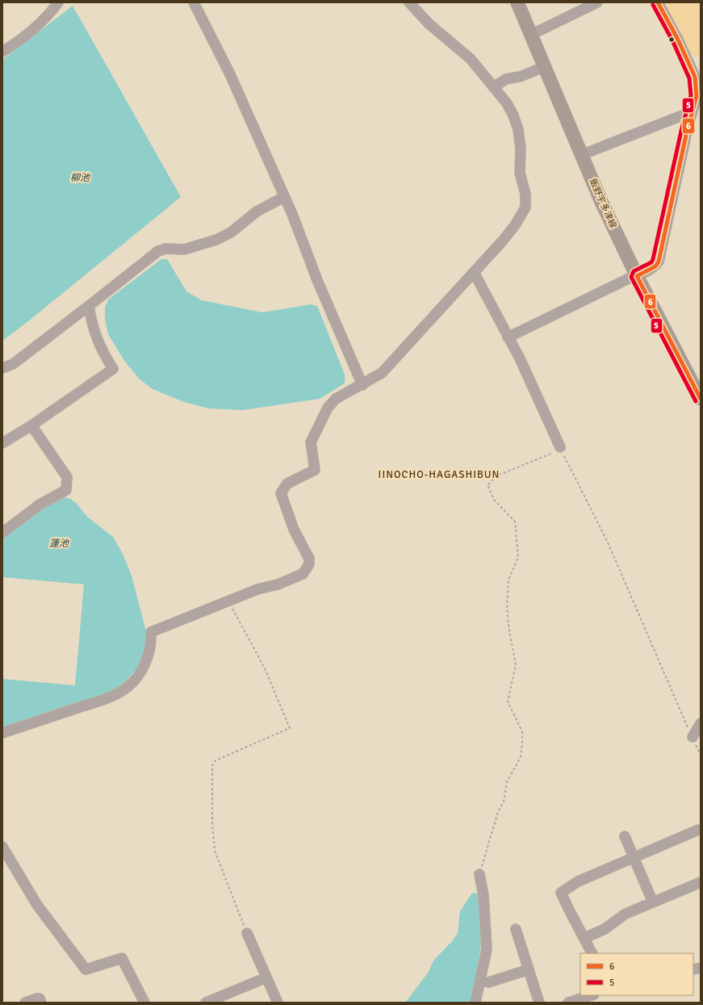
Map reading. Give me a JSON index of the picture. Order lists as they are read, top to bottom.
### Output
{
  "streets": {
    "main road": ["飯野宇多津線"]
  },
  "districts": ["IINOCHO-HAGASHIBUN"],
  "water": ["柳池", "蓮池"],
  "lines": ["transit line 6", "transit line 5"],
  "legend": ["6", "5"]
}
